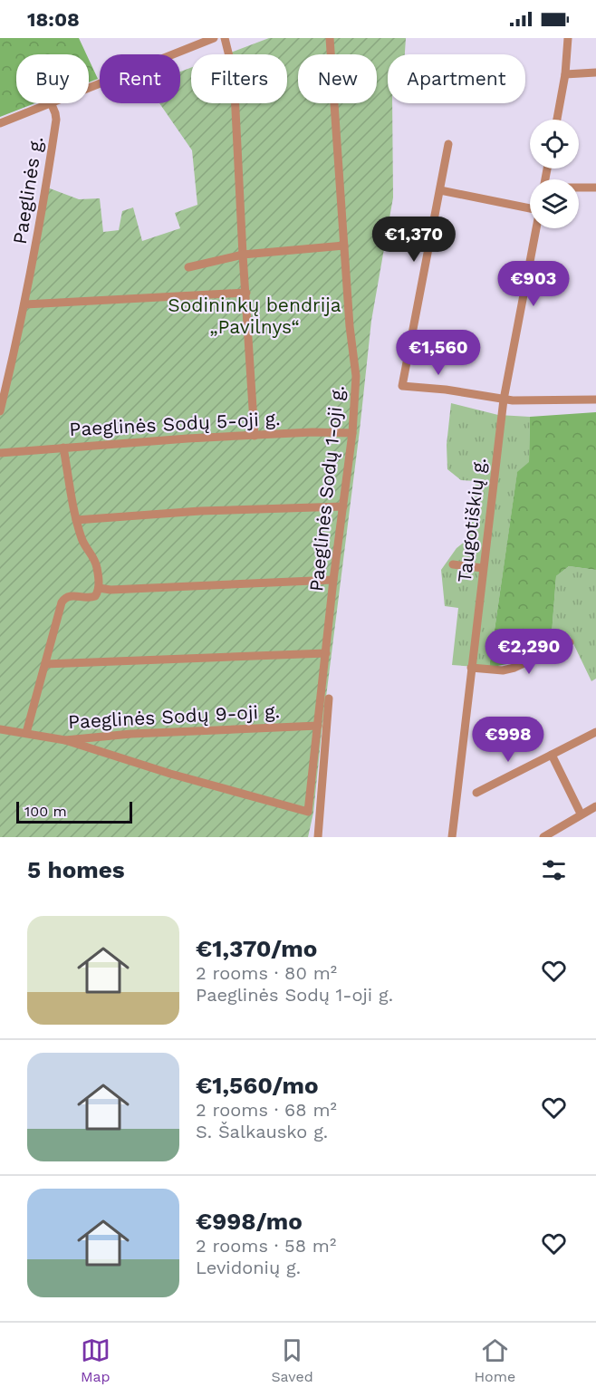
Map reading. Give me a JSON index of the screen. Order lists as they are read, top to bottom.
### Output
{
  "streets": {
    "street": [
      "Paeglinės g.",
      "Paeglinės Sodų 5-oji g.",
      "Paeglinės Sodų 1-oji g.",
      "Taugotiškių g.",
      "Paeglinės Sodų 9-oji g."
    ]
  },
  "crossings": [
    ["Paeglinės Sodų 5-oji g.", "Paeglinės Sodų 1-oji g."],
    ["Paeglinės Sodų 1-oji g.", "Paeglinės Sodų 9-oji g."]
  ],
  "parks": ["Sodininkų bendrija „Pavilnys“"],
  "scale_bar": "100 m",
  "page": {
    "status": "18:08",
    "chip": [
      "Buy",
      "Rent",
      "Filters",
      "New",
      "Apartment"
    ],
    "price": [
      "€1,370",
      "€903",
      "€1,560",
      "€2,290",
      "€998"
    ],
    "scale": "100 m",
    "heading": "5 homes",
    "list": [
      {
        "name": "€1,370/mo",
        "note": "2 rooms · 80 m² · Paeglinės Sodų 1-oji g."
      },
      {
        "name": "€1,560/mo",
        "note": "2 rooms · 68 m² · S. Šalkausko g."
      },
      {
        "name": "€998/mo",
        "note": "2 rooms · 58 m² · Levidonių g."
      }
    ],
    "tabs": ["Map", "Saved", "Home"]
  }
}
